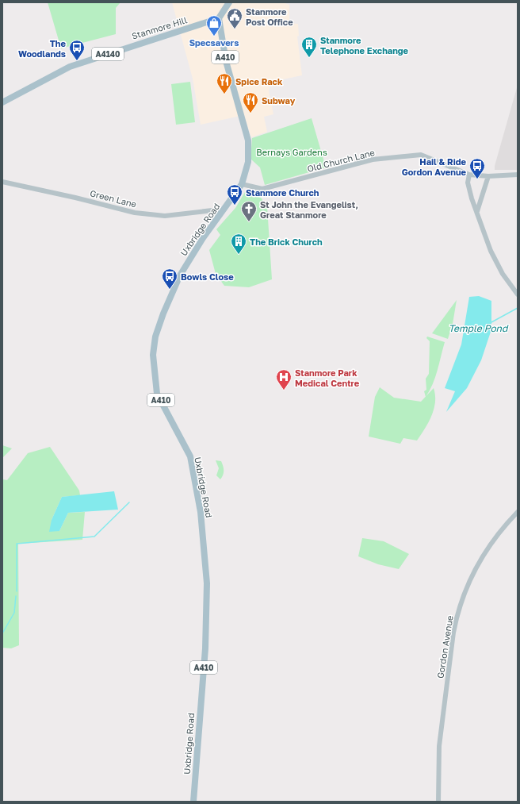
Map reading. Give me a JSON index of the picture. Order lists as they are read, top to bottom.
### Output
{
  "streets": {
    "main road": [
      "Stanmore Hill",
      "A4140",
      "A410",
      "Uxbridge Road"
    ],
    "street": ["Old Church Lane", "Green Lane", "Gordon Avenue"]
  },
  "crossings": [
    ["Stanmore Hill", "Uxbridge Road"],
    ["Old Church Lane", "Uxbridge Road"],
    ["Green Lane", "Uxbridge Road"]
  ],
  "water": ["Temple Pond"],
  "parks": ["Bernays Gardens"],
  "places": {
    "public building": ["Stanmore Post Office"],
    "shop": ["Specsavers"],
    "building": ["Stanmore Telephone Exchange", "The Brick Church"],
    "bus stop": [
      "The Woodlands",
      "Hail & Ride Gordon Avenue",
      "Stanmore Church",
      "Bowls Close"
    ],
    "restaurant": ["Spice Rack", "Subway"],
    "church": ["St John the Evangelist, Great Stanmore"],
    "hospital": ["Stanmore Park Medical Centre"]
  }
}
